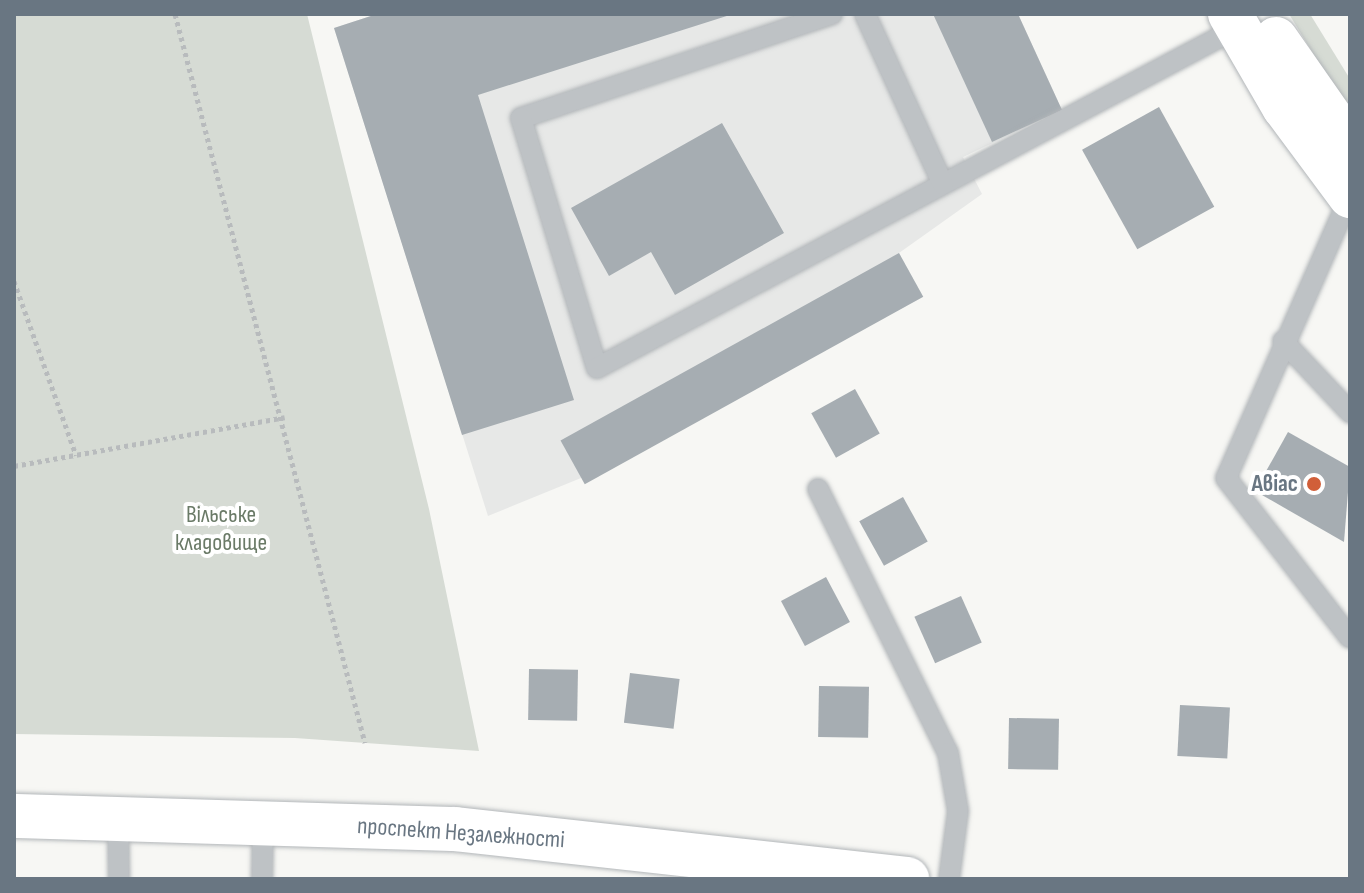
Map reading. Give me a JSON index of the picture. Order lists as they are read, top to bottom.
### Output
{
  "streets": {
    "main road": ["проспект Незалежності"]
  },
  "parks": ["Вільське кладовище"],
  "places": ["Авіас"]
}
